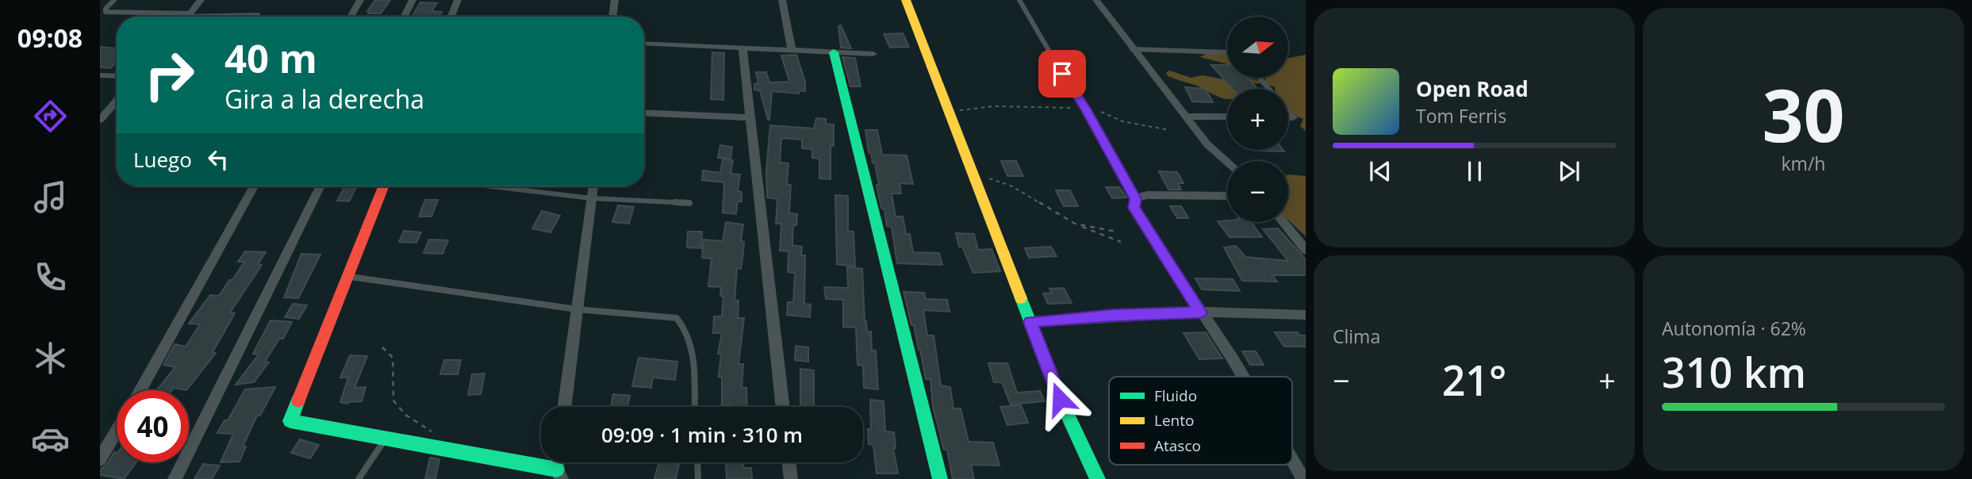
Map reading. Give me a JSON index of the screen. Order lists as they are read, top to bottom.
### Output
{
  "legend": ["Fluido", "Lento", "Atasco"],
  "north": "right",
  "page": {
    "tabs": "09:08",
    "tile": [
      ["30", "km/h"],
      "Clima",
      ["Autonomía · 62%", "310 km"]
    ],
    "map_buttons": ["+", "−"],
    "turn": ["40 m", "Gira a la derecha"],
    "song": ["Open Road", "Tom Ferris"],
    "then": "Luego",
    "heat": ["−", "21°", "+"],
    "limit": "40",
    "trip": "09:09 · 1 min · 310 m"
  }
}
